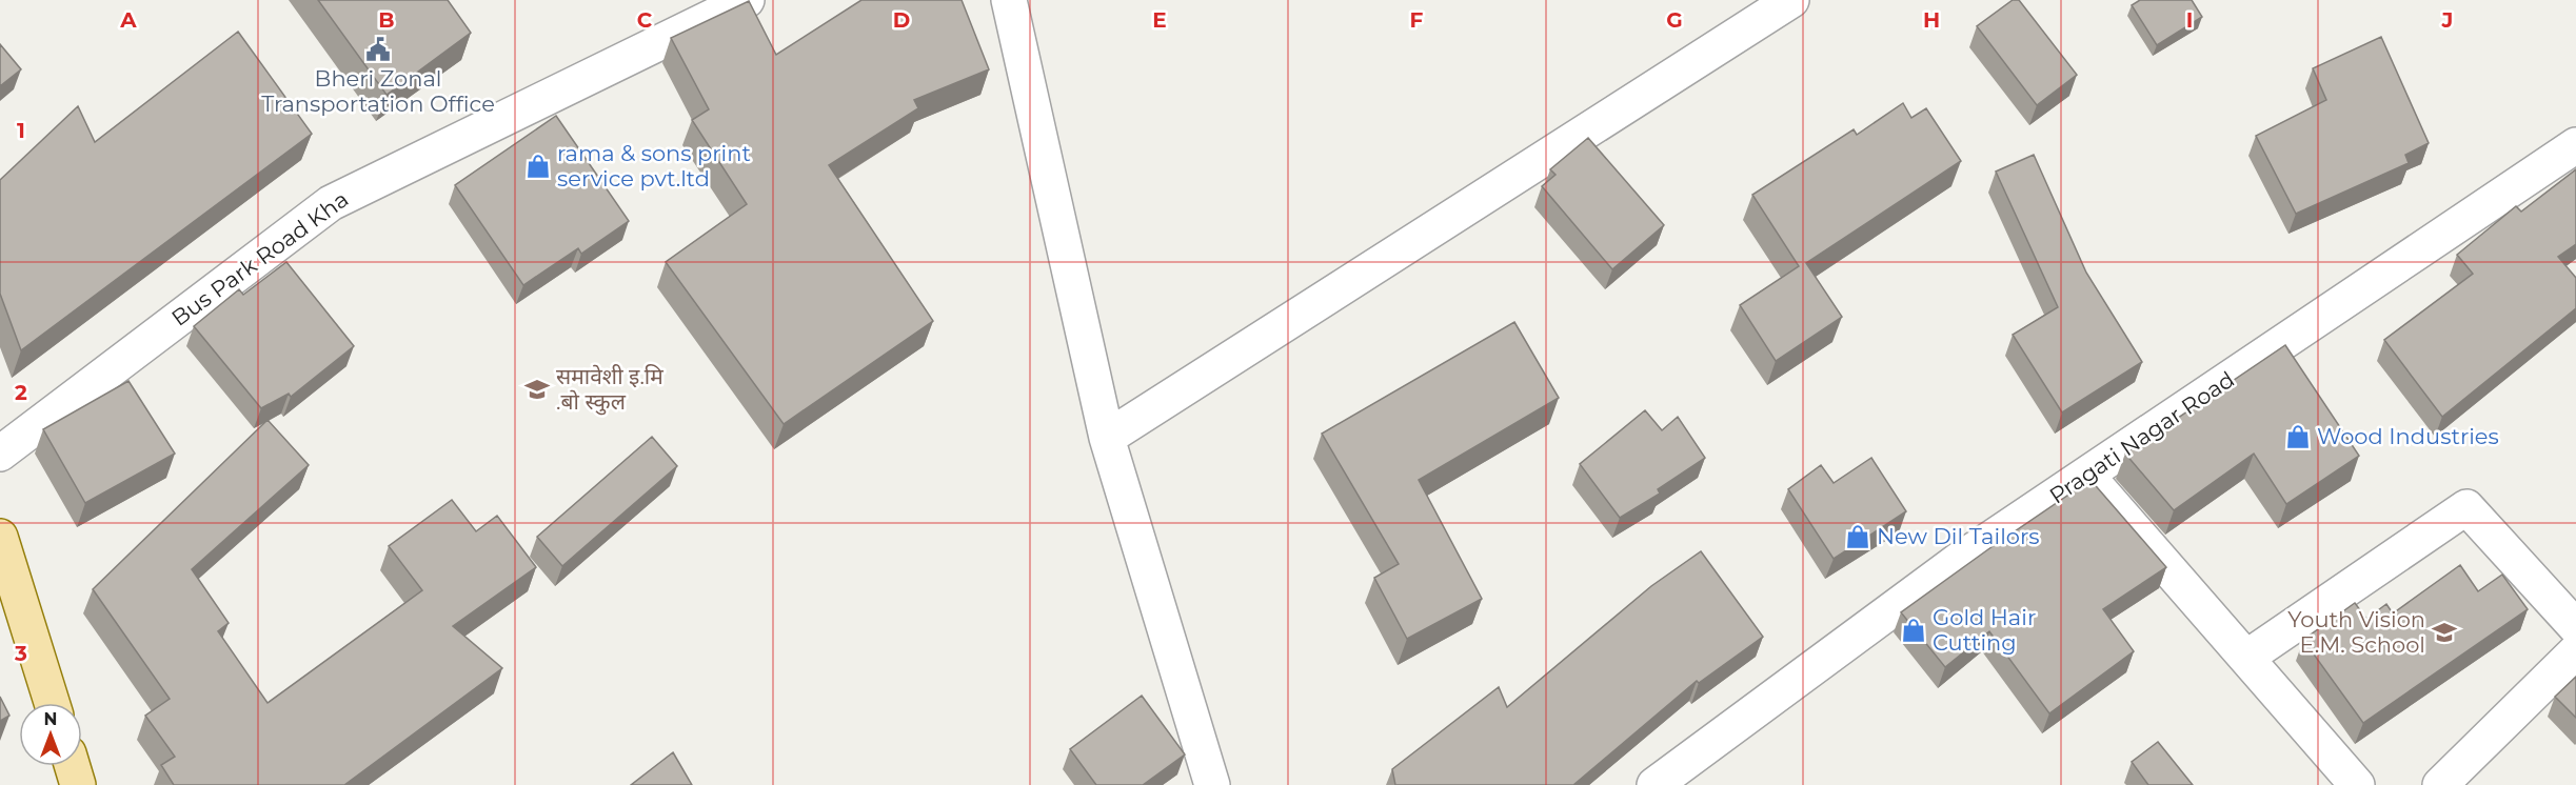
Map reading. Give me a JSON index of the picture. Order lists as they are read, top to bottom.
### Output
{
  "streets": {
    "street": ["Bus Park Road Kha", "Pragati Nagar Road"]
  },
  "places": {
    "public building": ["Bheri Zonal Transportation Office"],
    "shop": [
      "rama & sons print service pvt.ltd",
      "Wood Industries",
      "New Dil Tailors",
      "Gold Hair Cutting"
    ],
    "school or university": ["समावेशी इ.मि .बाे स्कुल", "Youth Vision E.M. School"]
  },
  "north": "top",
  "grid": {
    "columns": [
      "A",
      "B",
      "C",
      "D",
      "E",
      "F",
      "G",
      "H",
      "I",
      "J"
    ],
    "rows": ["1", "2", "3"]
  }
}
